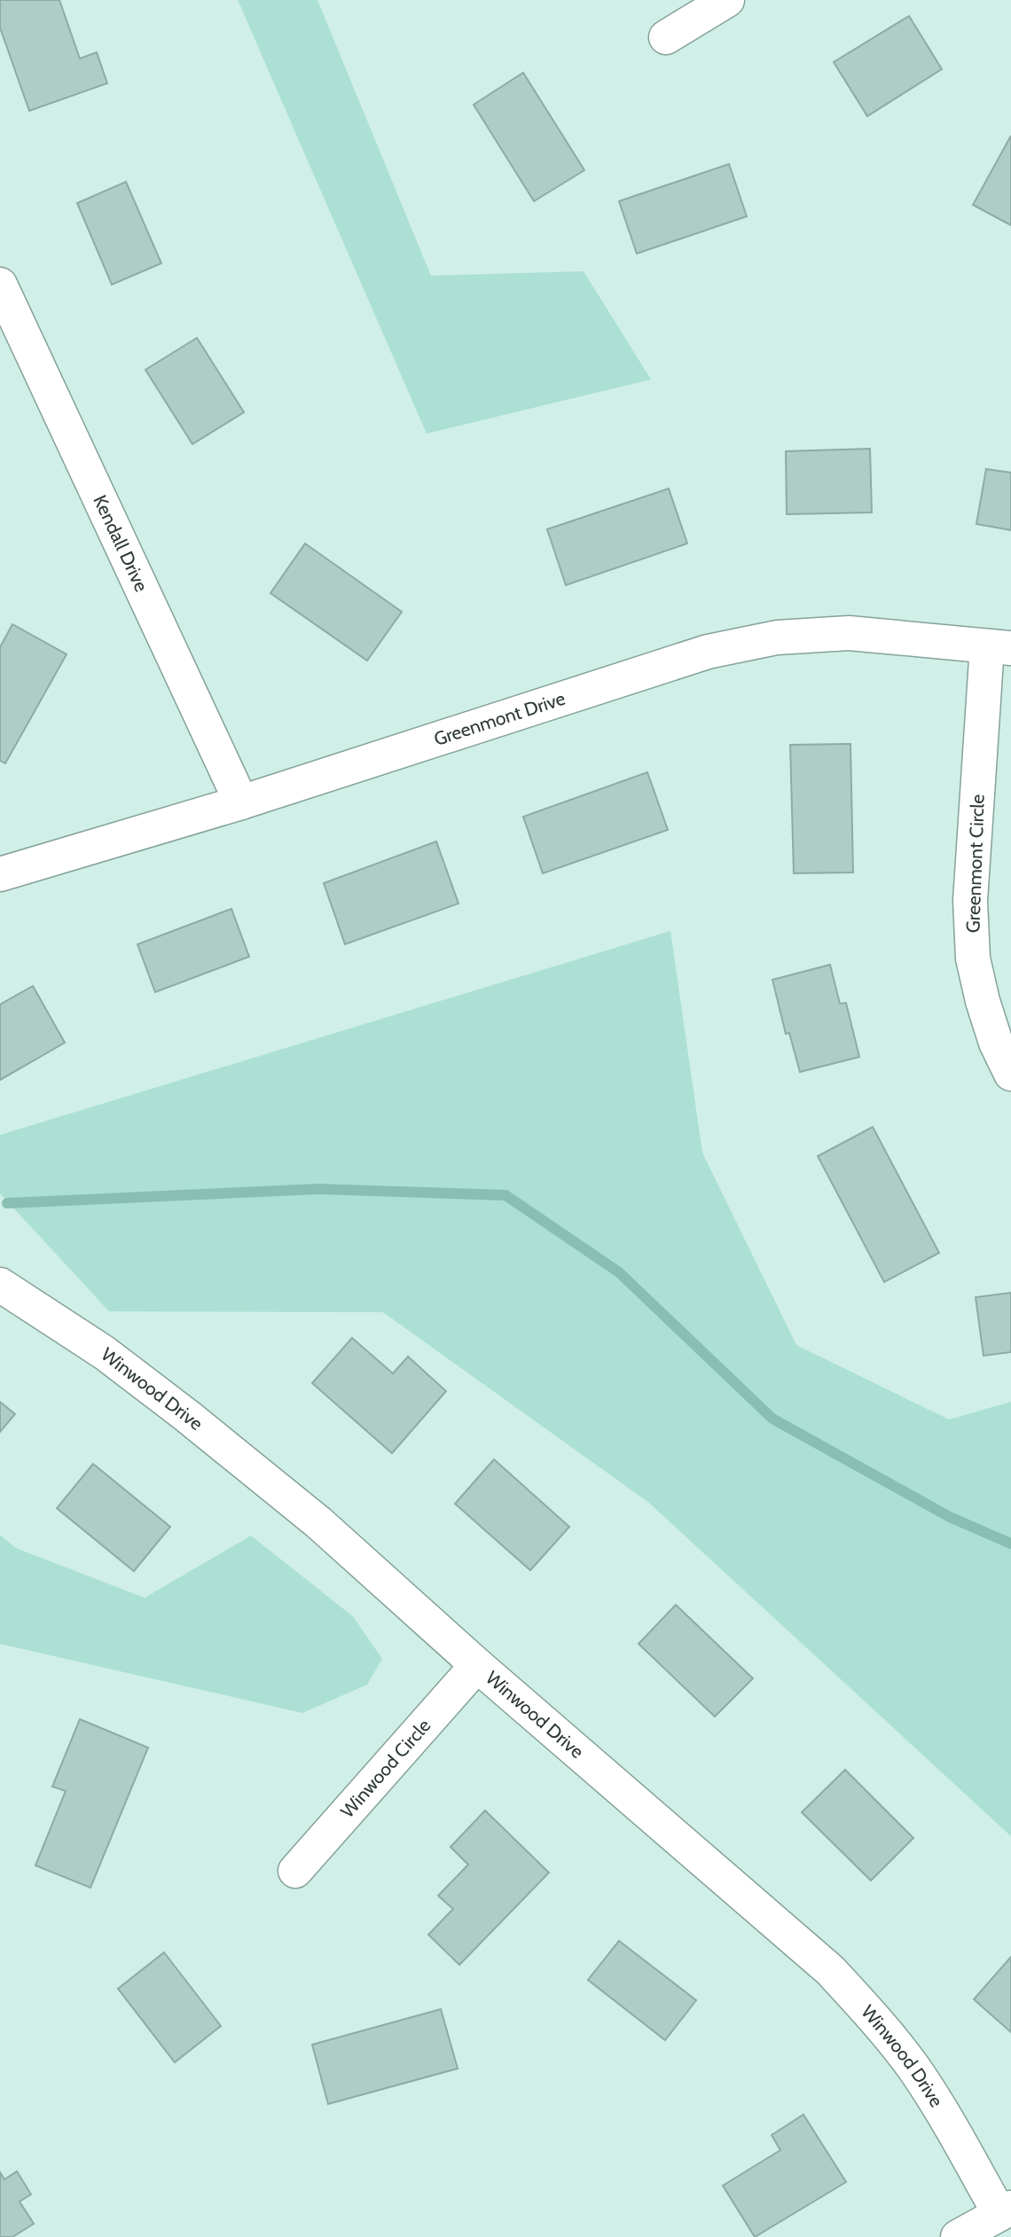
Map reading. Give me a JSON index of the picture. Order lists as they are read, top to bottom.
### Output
{
  "streets": {
    "street": [
      "Kendall Drive",
      "Greenmont Drive",
      "Greenmont Circle",
      "Winwood Drive",
      "Winwood Circle"
    ]
  },
  "crossings": [
    ["Kendall Drive", "Greenmont Drive"],
    ["Greenmont Drive", "Greenmont Circle"],
    ["Winwood Drive", "Winwood Circle"]
  ]
}
